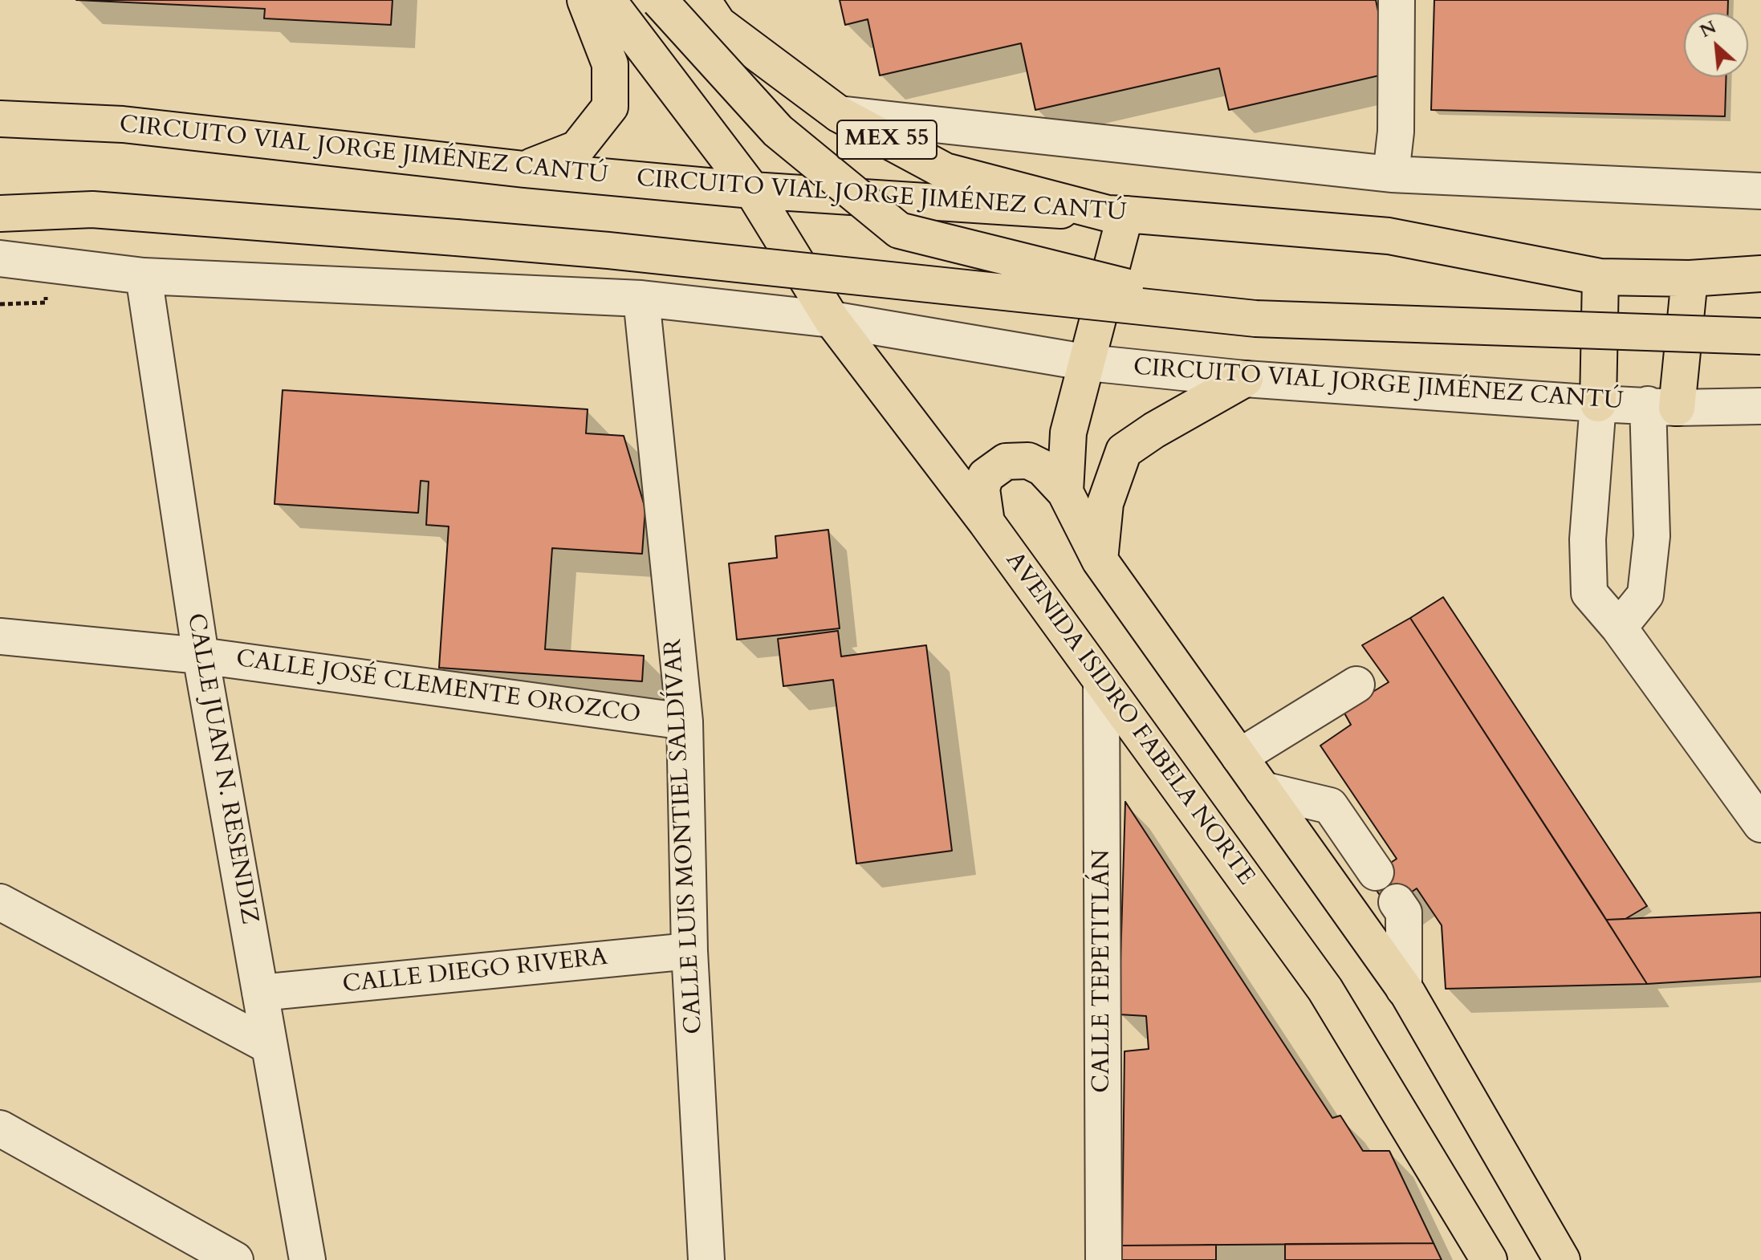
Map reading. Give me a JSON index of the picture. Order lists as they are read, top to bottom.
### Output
{
  "streets": {
    "main road": ["MEX 55", "CIRCUITO VIAL JORGE JIMÉNEZ CANTÚ", "AVENIDA ISIDRO FABELA NORTE"],
    "street": [
      "CALLE JOSÉ CLEMENTE OROZCO",
      "CALLE JUAN N. RESENDIZ",
      "CALLE LUIS MONTIEL SALDÍVAR",
      "CALLE TEPETITLÁN",
      "CALLE DIEGO RIVERA"
    ]
  },
  "crossings": [
    ["MEX 55", "CIRCUITO VIAL JORGE JIMÉNEZ CANTÚ"],
    ["CIRCUITO VIAL JORGE JIMÉNEZ CANTÚ", "AVENIDA ISIDRO FABELA NORTE"],
    ["CIRCUITO VIAL JORGE JIMÉNEZ CANTÚ", "CALLE JUAN N. RESENDIZ"],
    ["CIRCUITO VIAL JORGE JIMÉNEZ CANTÚ", "CALLE LUIS MONTIEL SALDÍVAR"],
    ["CALLE JOSÉ CLEMENTE OROZCO", "CALLE JUAN N. RESENDIZ"],
    ["CALLE JOSÉ CLEMENTE OROZCO", "CALLE LUIS MONTIEL SALDÍVAR"],
    ["AVENIDA ISIDRO FABELA NORTE", "CALLE TEPETITLÁN"],
    ["CALLE JUAN N. RESENDIZ", "CALLE DIEGO RIVERA"],
    ["CALLE LUIS MONTIEL SALDÍVAR", "CALLE DIEGO RIVERA"]
  ],
  "north": "top left"
}
